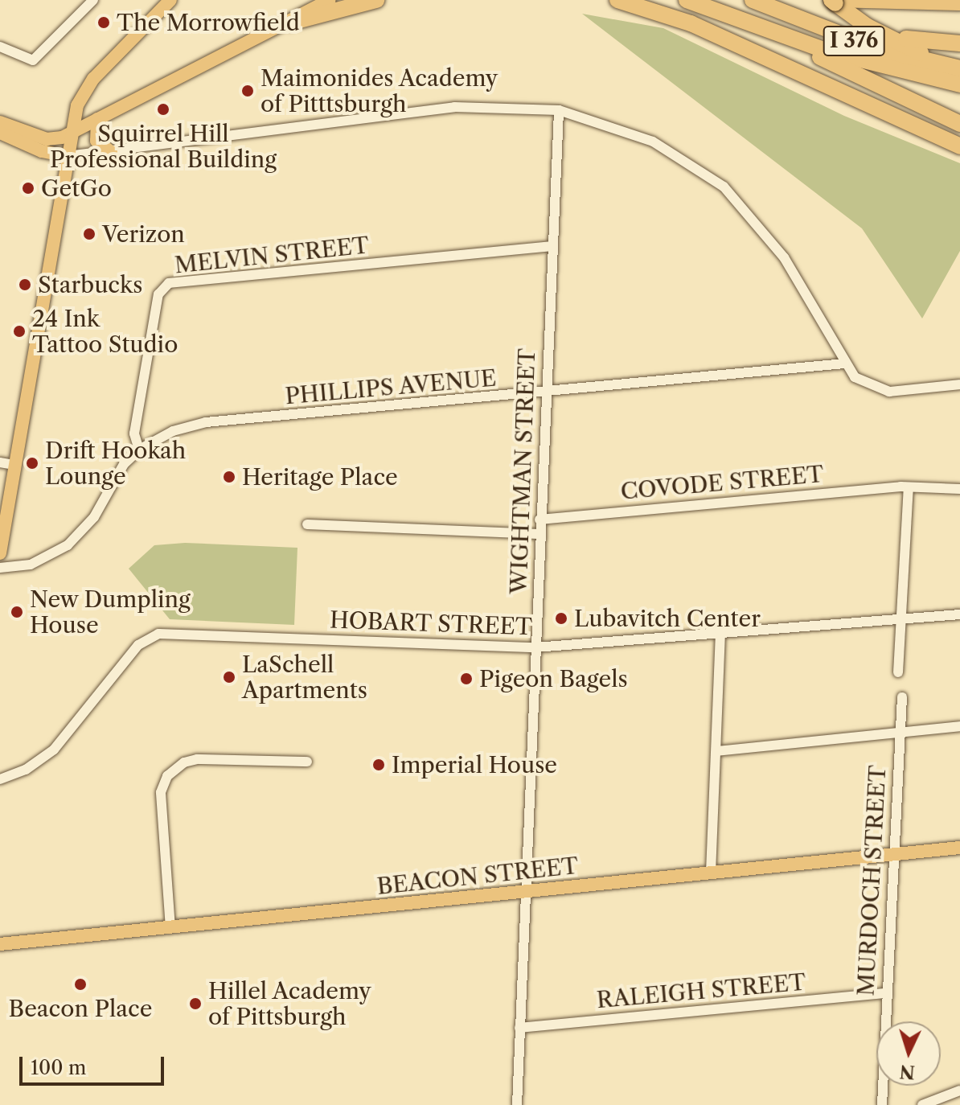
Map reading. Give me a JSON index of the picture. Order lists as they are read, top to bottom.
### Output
{
  "streets": {
    "highway": ["I 376"],
    "main road": ["BEACON STREET"],
    "street": [
      "MELVIN STREET",
      "PHILLIPS AVENUE",
      "WIGHTMAN STREET",
      "COVODE STREET",
      "HOBART STREET",
      "MURDOCH STREET",
      "RALEIGH STREET"
    ]
  },
  "crossings": [
    ["MELVIN STREET", "PHILLIPS AVENUE"],
    ["MELVIN STREET", "WIGHTMAN STREET"],
    ["PHILLIPS AVENUE", "WIGHTMAN STREET"],
    ["WIGHTMAN STREET", "COVODE STREET"],
    ["WIGHTMAN STREET", "HOBART STREET"],
    ["WIGHTMAN STREET", "BEACON STREET"],
    ["WIGHTMAN STREET", "RALEIGH STREET"],
    ["BEACON STREET", "MURDOCH STREET"],
    ["MURDOCH STREET", "RALEIGH STREET"]
  ],
  "places": [
    "The Morrowfield",
    "Maimonides Academy of Pitttsburgh",
    "Squirrel Hill Professional Building",
    "GetGo",
    "Verizon",
    "Starbucks",
    "24 Ink Tattoo Studio",
    "Drift Hookah Lounge",
    "Heritage Place",
    "New Dumpling House",
    "Lubavitch Center",
    "LaSchell Apartments",
    "Pigeon Bagels",
    "Imperial House",
    "Beacon Place",
    "Hillel Academy of Pittsburgh"
  ],
  "scale_bar": "100 m",
  "north": "bottom"
}
